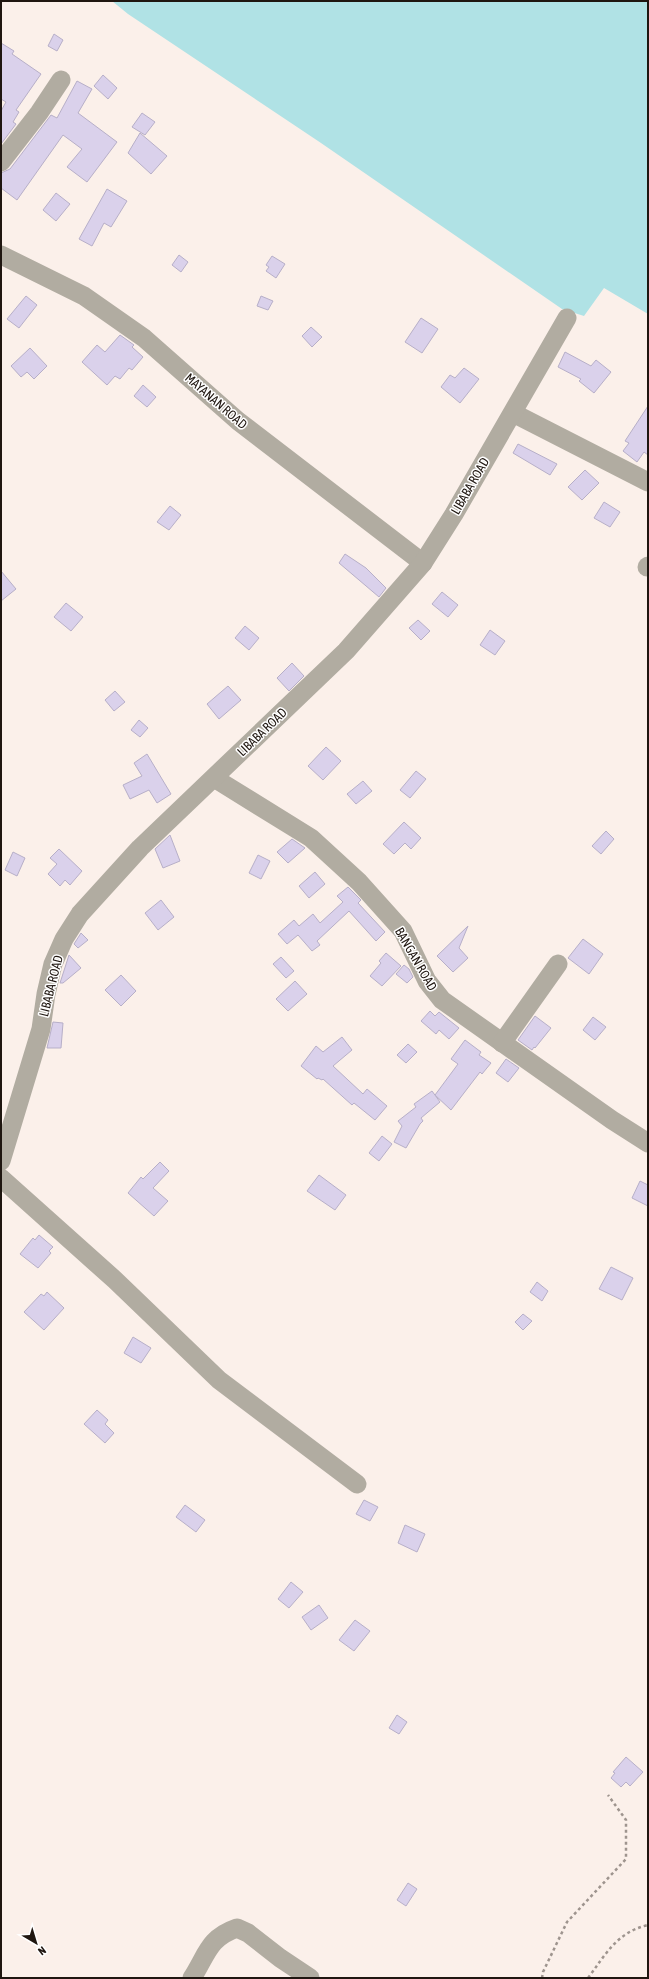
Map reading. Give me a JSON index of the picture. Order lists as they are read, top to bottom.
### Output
{
  "streets": {
    "street": ["MAYANAN ROAD", "LIBABA ROAD", "BANGAN ROAD"]
  },
  "crossings": [
    ["MAYANAN ROAD", "LIBABA ROAD"],
    ["LIBABA ROAD", "BANGAN ROAD"]
  ],
  "north": "bottom right"
}
